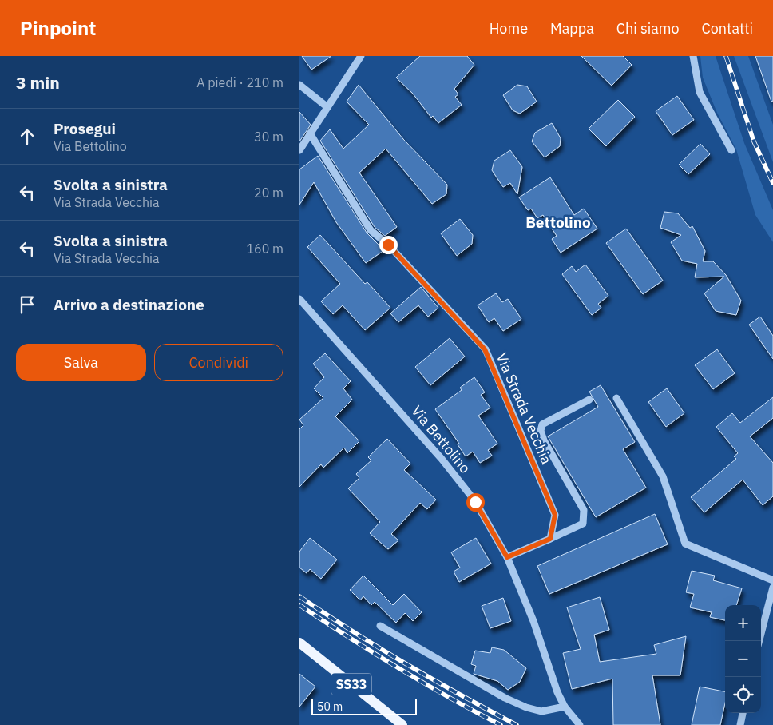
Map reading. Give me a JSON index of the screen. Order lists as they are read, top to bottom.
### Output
{
  "streets": {
    "main road": ["SS33"],
    "street": ["Via Strada Vecchia", "Via Bettolino"]
  },
  "districts": ["Bettolino"],
  "scale_bar": "50 m",
  "page": {
    "header": "Pinpoint",
    "nav": [
      "Home",
      "Mappa",
      "Chi siamo",
      "Contatti"
    ],
    "heading": ["3 min", "A piedi · 210 m"],
    "list": [
      ["Prosegui", "Via Bettolino", "30 m"],
      ["Svolta a sinistra", "Via Strada Vecchia", "20 m"],
      ["Svolta a sinistra", "Via Strada Vecchia", "160 m"],
      "Arrivo a destinazione"
    ],
    "buttons": ["Salva", "Condividi"],
    "map_buttons": ["+", "−"],
    "scale": "50 m"
  }
}
